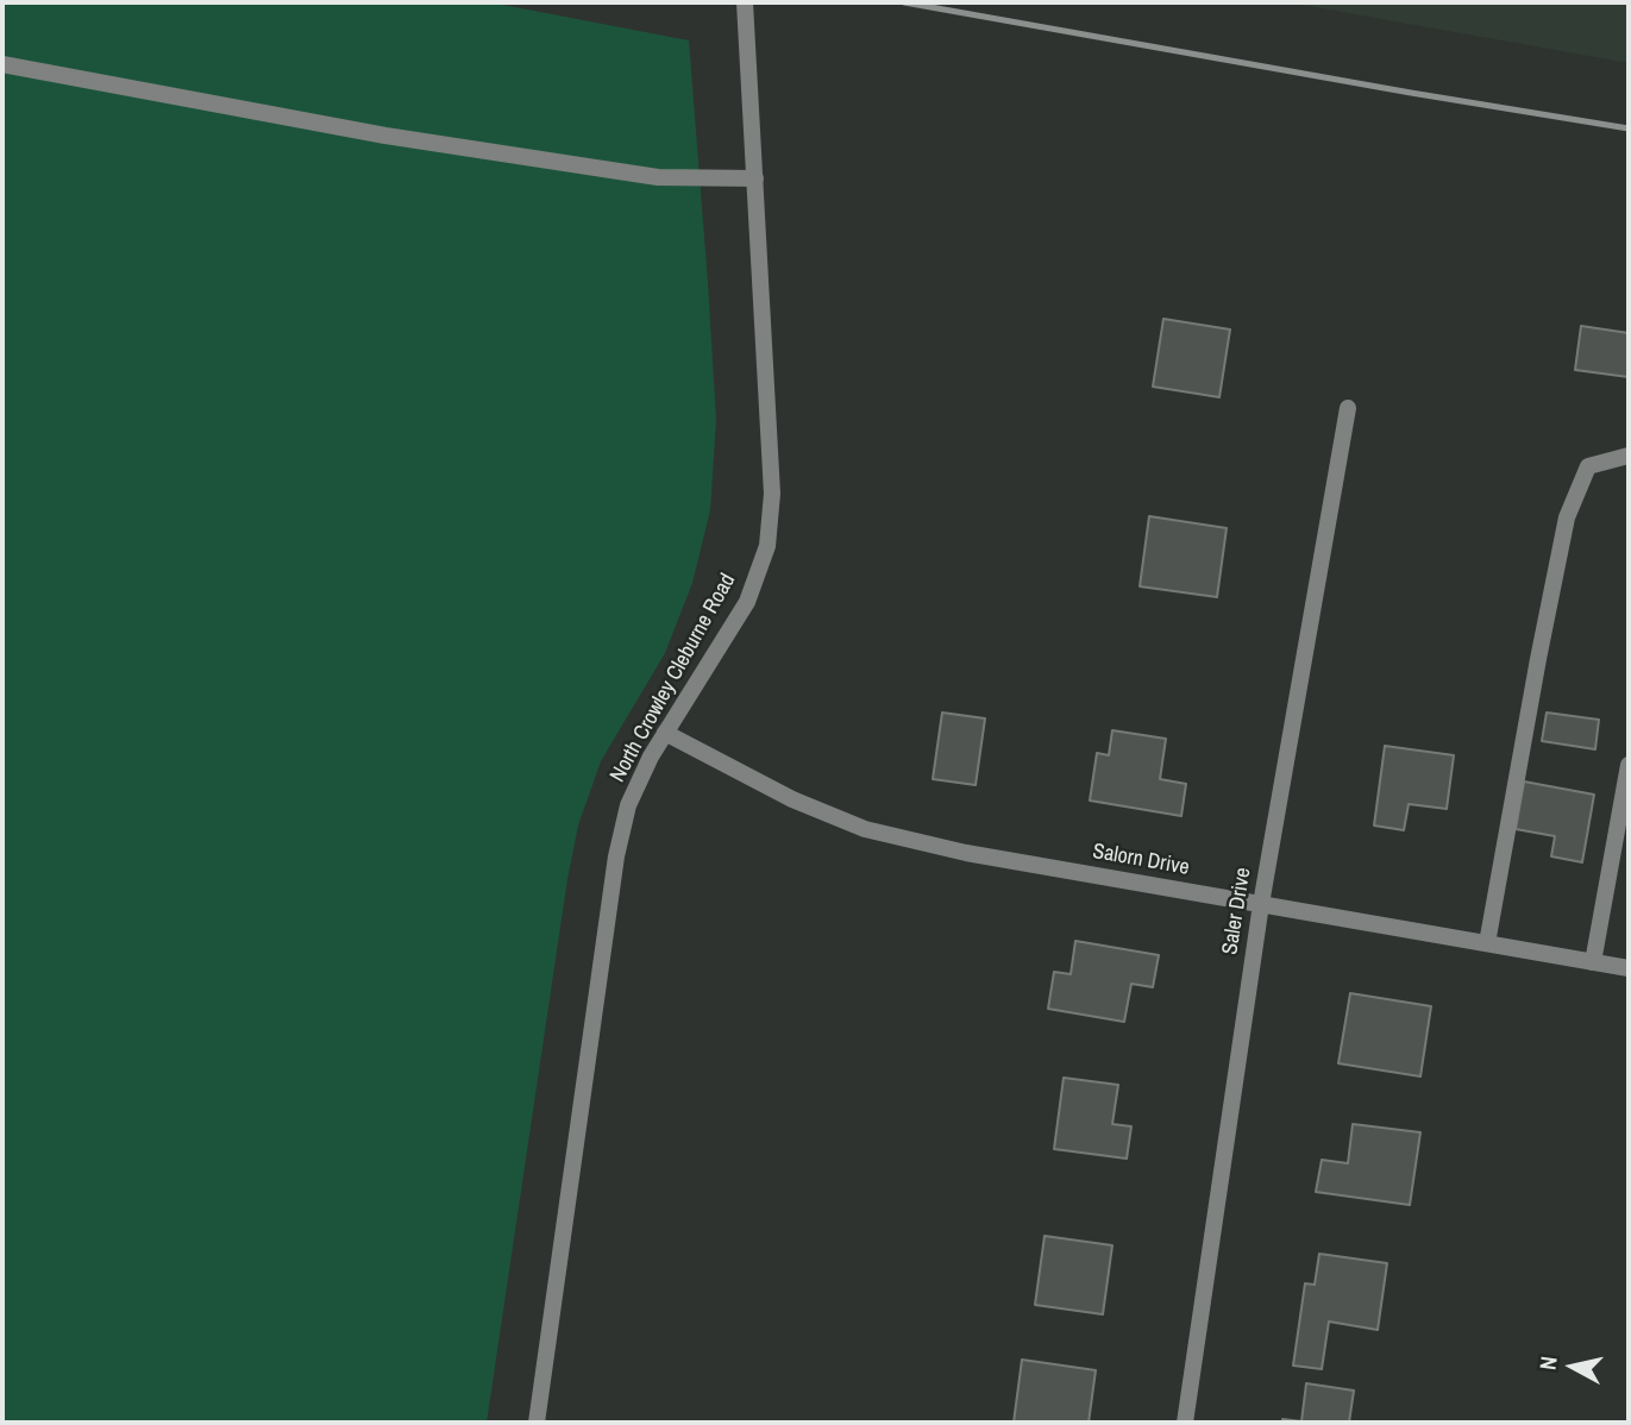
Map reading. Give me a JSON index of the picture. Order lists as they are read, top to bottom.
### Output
{
  "streets": {
    "street": ["North Crowley Cleburne Road", "Salorn Drive", "Saler Drive"]
  },
  "crossings": [
    ["North Crowley Cleburne Road", "Salorn Drive"],
    ["Salorn Drive", "Saler Drive"]
  ],
  "north": "left"
}
